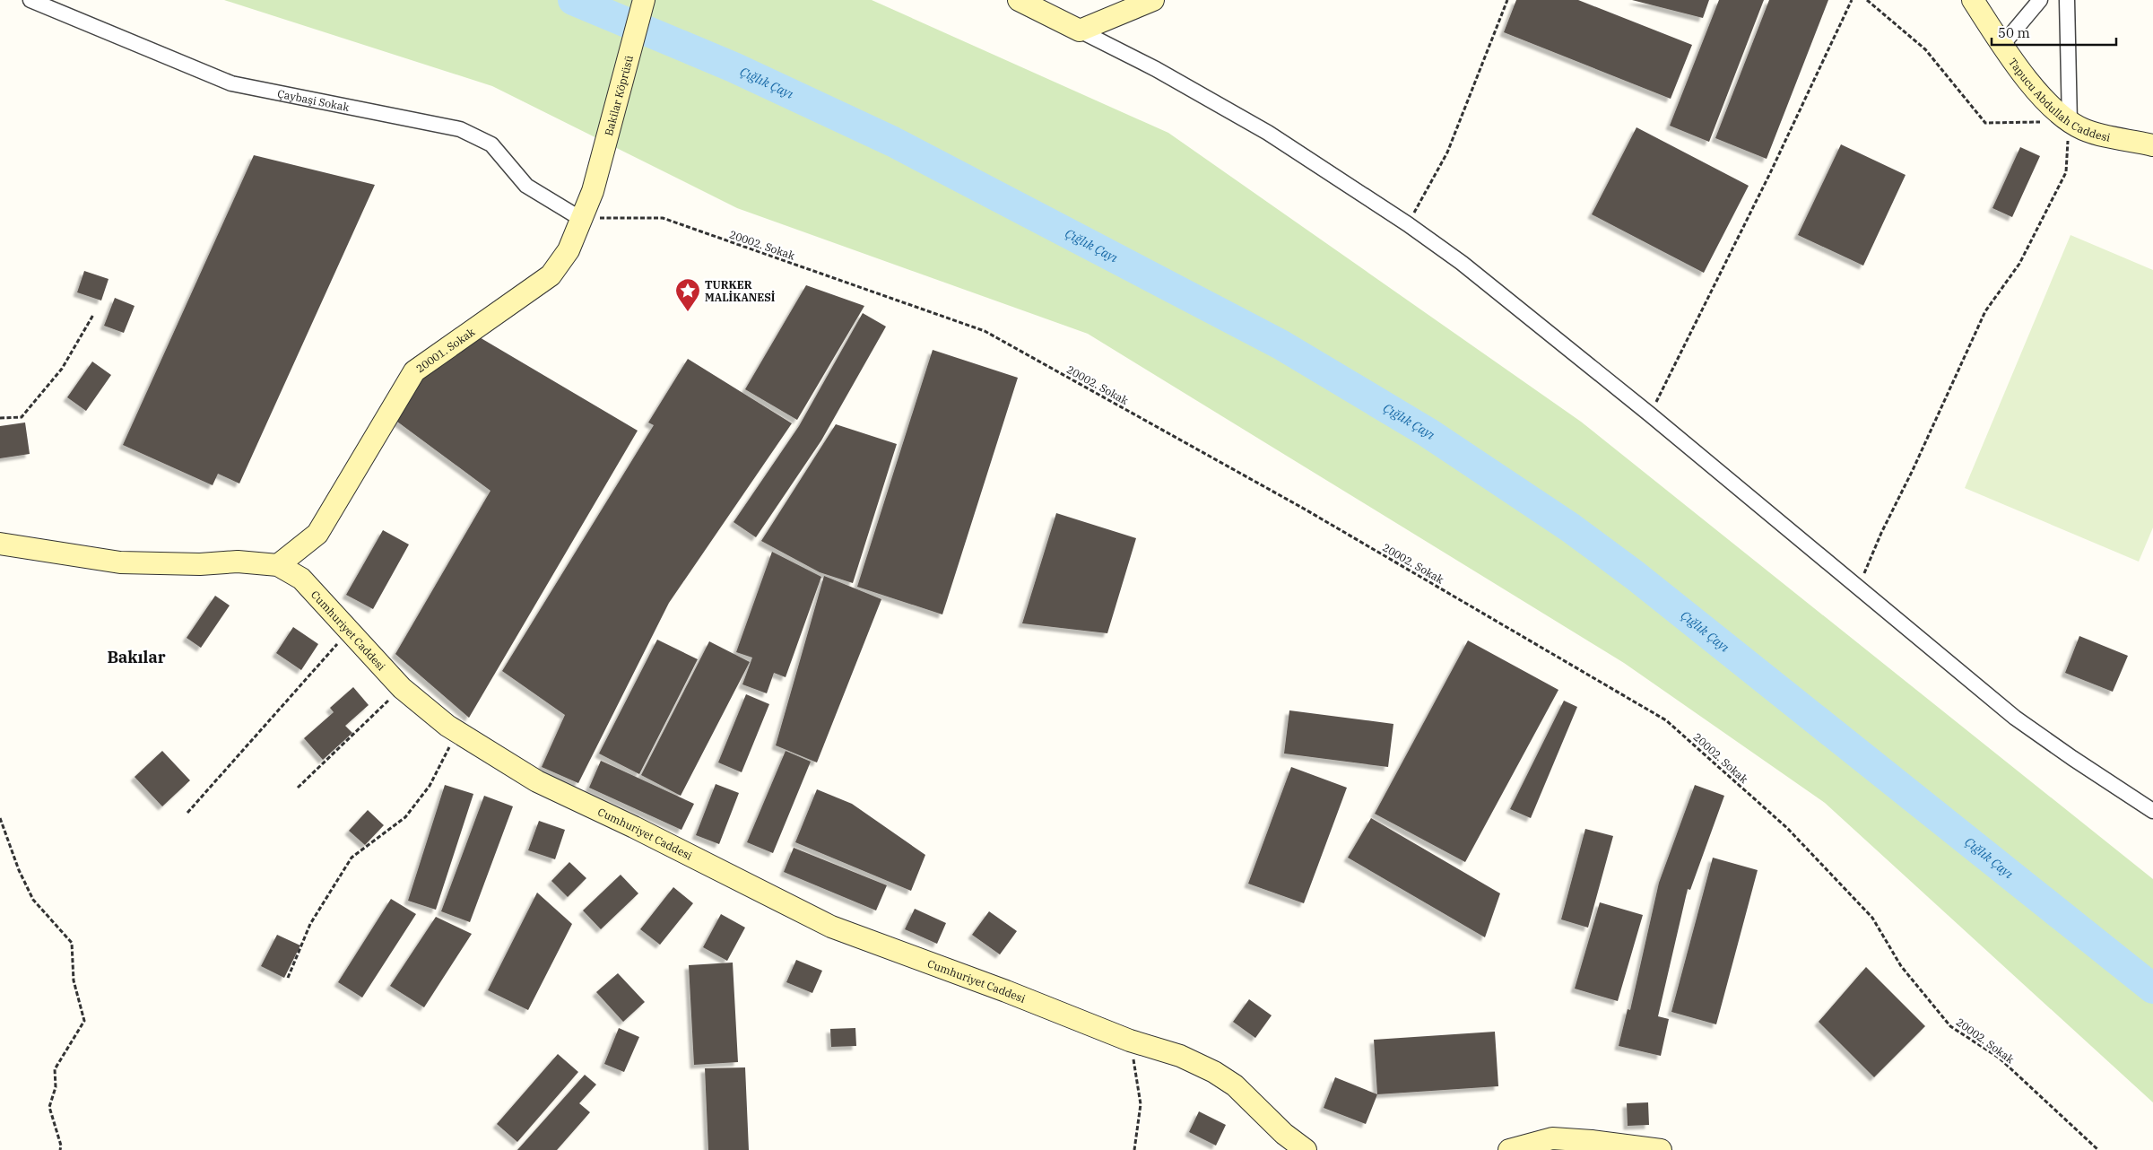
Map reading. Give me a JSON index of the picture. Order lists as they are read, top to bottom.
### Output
{
  "streets": {
    "street": [
      "Bakilar Köprüsü",
      "Tapucu Abdullah Caddesi",
      "Çaybaşi Sokak",
      "20001. Sokak",
      "Cumhuriyet Caddesi"
    ],
    "path": ["20002. Sokak"]
  },
  "crossings": [
    ["Bakilar Köprüsü", "20001. Sokak"],
    ["Çaybaşi Sokak", "20002. Sokak"],
    ["Çaybaşi Sokak", "20001. Sokak"],
    ["20002. Sokak", "20001. Sokak"],
    ["20001. Sokak", "Cumhuriyet Caddesi"]
  ],
  "districts": ["Bakılar"],
  "water": ["Çığlık Çayı"],
  "places": {
    "place": ["TURKER MALİKANESİ"]
  },
  "scale_bar": "50 m"
}
